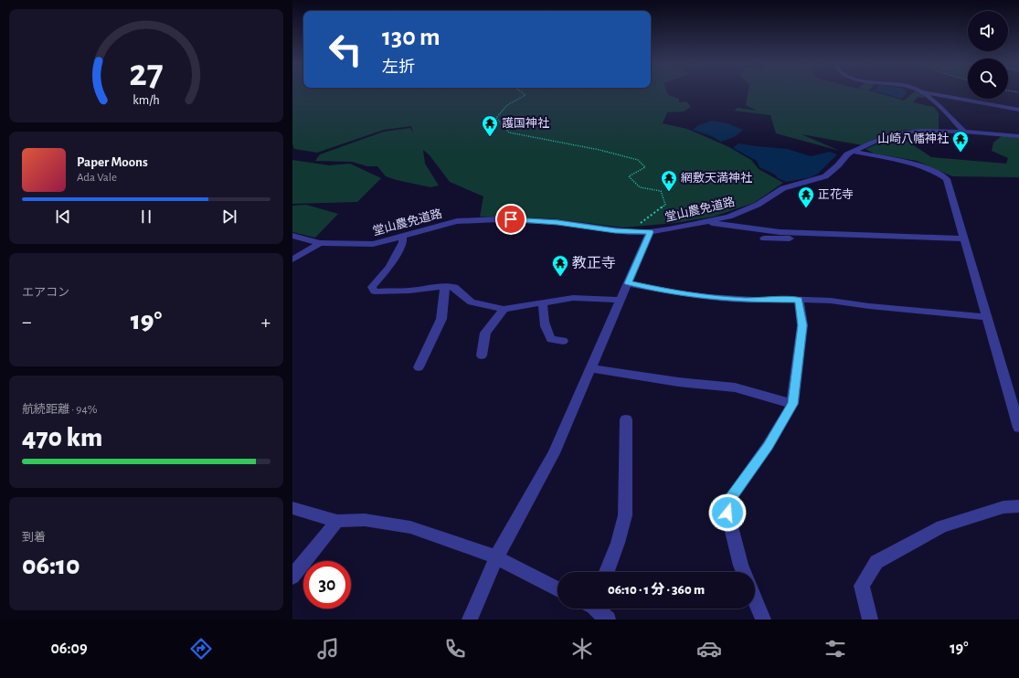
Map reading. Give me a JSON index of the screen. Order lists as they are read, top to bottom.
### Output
{
  "streets": {
    "street": ["堂山農免道路"]
  },
  "places": {
    "temple": [
      "護国神社",
      "山崎八幡神社",
      "網敷天満神社",
      "正花寺",
      "教正寺"
    ]
  },
  "page": {
    "turn": ["130 m", "左折"],
    "song": ["Paper Moons", "Ada Vale"],
    "tile": [
      "エアコン",
      ["航続距離 · 94%", "470 km"],
      ["到着", "06:10"]
    ],
    "heat": ["−", "19°", "+"],
    "limit": "30",
    "trip": "06:10 · 1 分 · 360 m",
    "tabs": ["06:09", "19°"],
    "gauge": ["27", "km/h"]
  }
}
